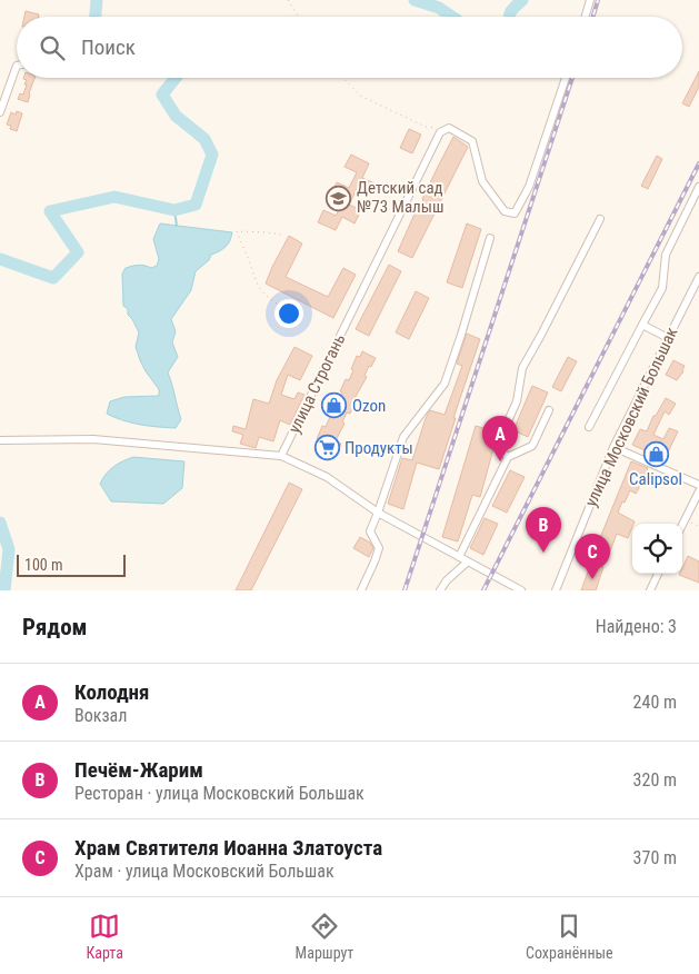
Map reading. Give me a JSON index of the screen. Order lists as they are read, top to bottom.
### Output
{
  "streets": {
    "street": ["улица Строгань", "улица Московский Большак"]
  },
  "places": {
    "school or university": ["Детский сад №73 Малыш"],
    "shop": ["Ozon", "Сalipsol"],
    "supermarket": ["Продукты"]
  },
  "scale_bar": "100 m",
  "page": {
    "search": "Поиск",
    "pins": ["A", "B", "C"],
    "scale": "100 m",
    "heading": ["Рядом", "Найдено: 3"],
    "list": [
      {
        "mark": "A",
        "name": "Колодня",
        "note": "Вокзал",
        "value": "240 m"
      },
      {
        "mark": "B",
        "name": "Печём-Жарим",
        "note": "Ресторан · улица Московский Большак",
        "value": "320 m"
      },
      {
        "mark": "C",
        "name": "Храм Святителя Иоанна Златоуста",
        "note": "Храм · улица Московский Большак",
        "value": "370 m"
      }
    ],
    "nav": ["Карта", "Маршрут", "Сохранённые"]
  }
}
